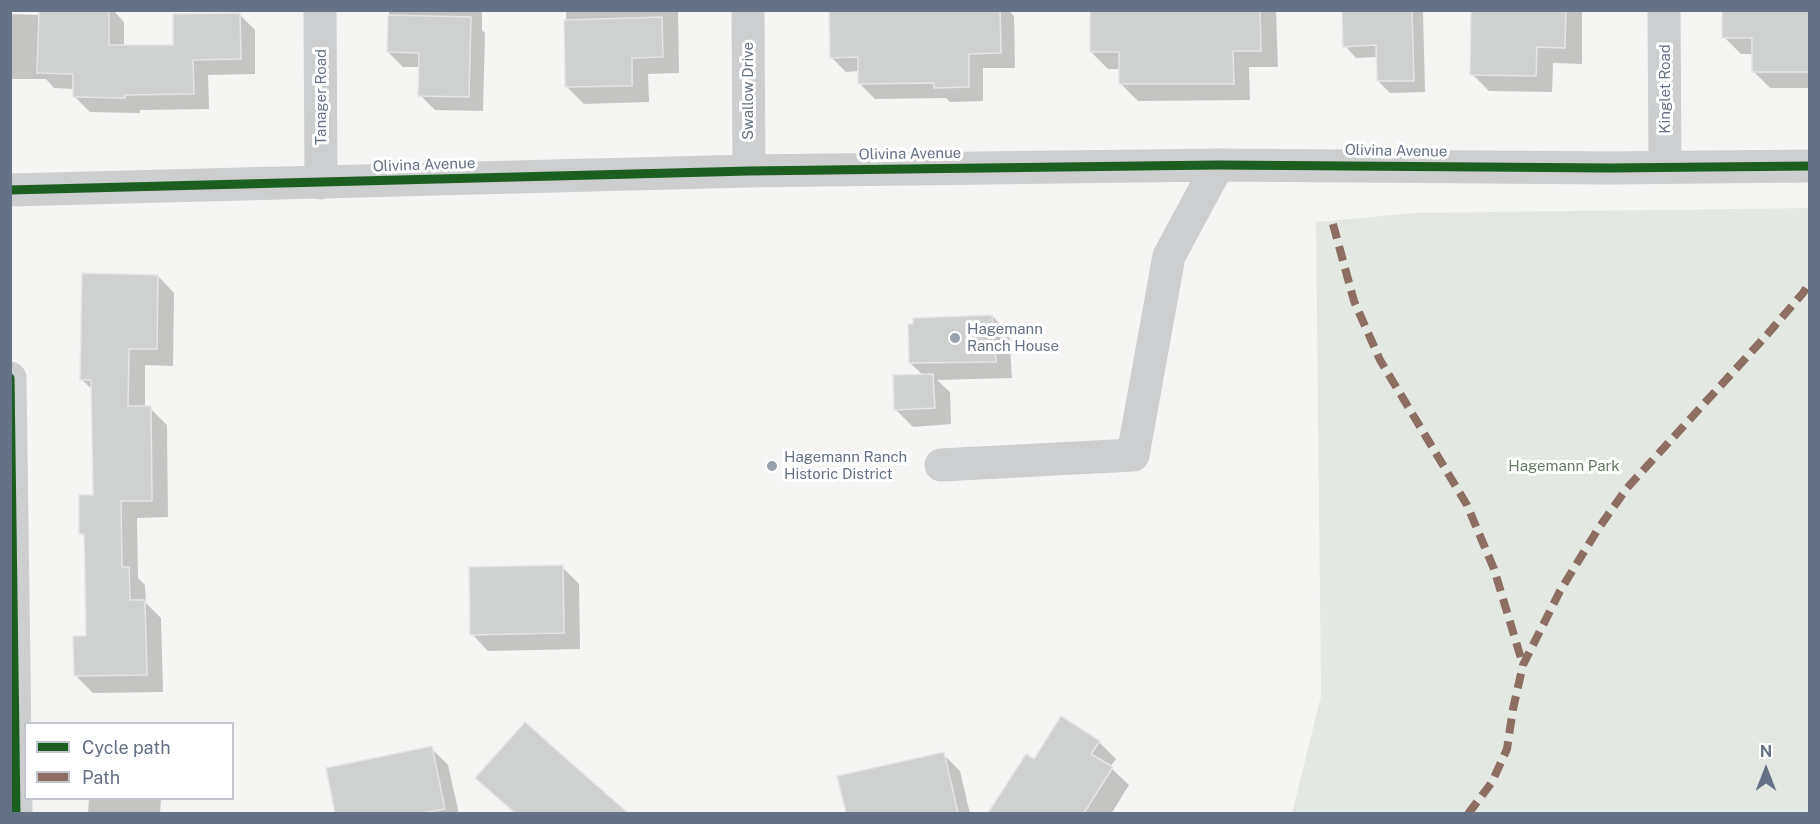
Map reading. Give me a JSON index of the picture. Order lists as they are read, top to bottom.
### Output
{
  "streets": {
    "street": [
      "Kinglet Road",
      "Swallow Drive",
      "Tanager Road",
      "Olivina Avenue"
    ]
  },
  "crossings": [
    ["Kinglet Road", "Olivina Avenue"],
    ["Swallow Drive", "Olivina Avenue"],
    ["Tanager Road", "Olivina Avenue"]
  ],
  "parks": ["Hagemann Park"],
  "places": ["Hagemann Ranch House", "Hagemann Ranch Historic District"],
  "legend": ["Cycle path", "Path"],
  "north": "top"
}
